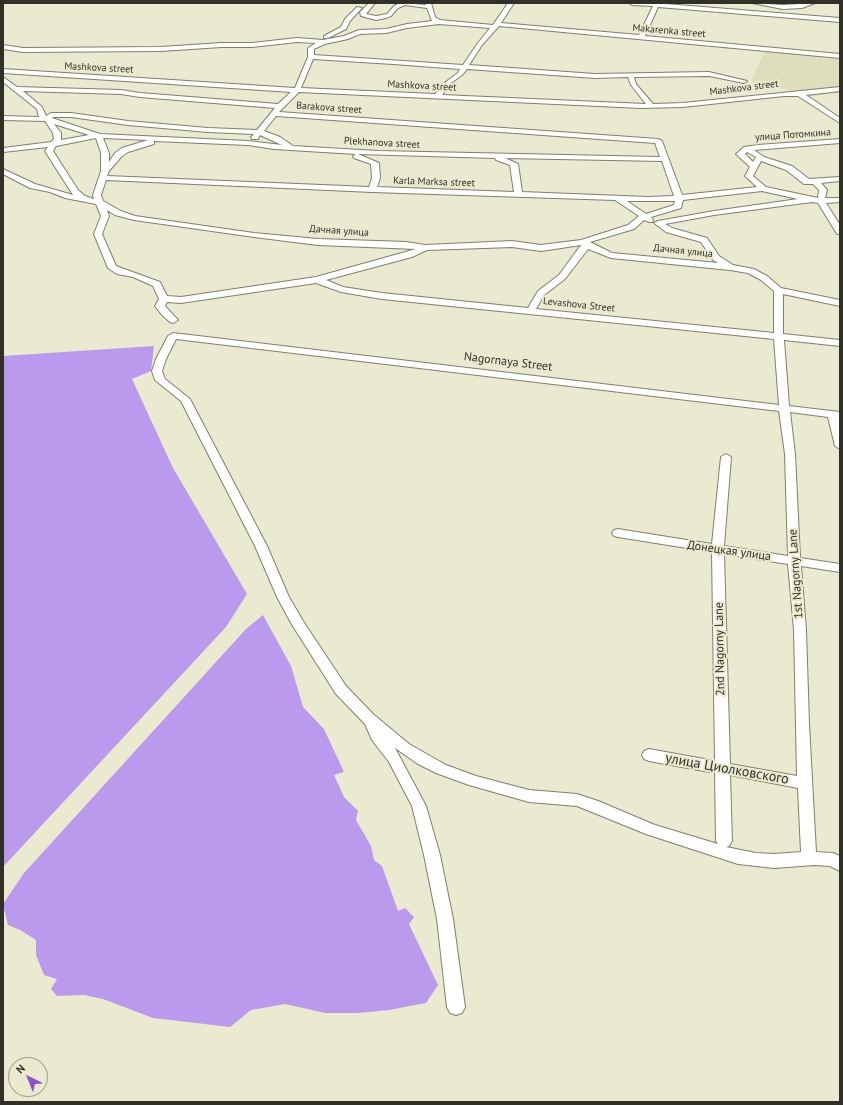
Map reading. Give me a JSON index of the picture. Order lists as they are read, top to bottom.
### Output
{
  "streets": {
    "street": [
      "Makarenka street",
      "Mashkova street",
      "Barakova street",
      "улица Потомкина",
      "Plekhanova street",
      "Karla Marksa street",
      "Дачная улица",
      "Levashova Street",
      "Nagornaya Street",
      "Донецкая улица",
      "1st Nagorny Lane",
      "2nd Nagorny Lane",
      "улица Циолковского"
    ]
  },
  "crossings": [
    ["Barakova street", "Plekhanova street"],
    ["Karla Marksa street", "Дачная улица"],
    ["Дачная улица", "1st Nagorny Lane"],
    ["Levashova Street", "1st Nagorny Lane"],
    ["Nagornaya Street", "1st Nagorny Lane"],
    ["Донецкая улица", "1st Nagorny Lane"],
    ["Донецкая улица", "2nd Nagorny Lane"],
    ["1st Nagorny Lane", "улица Циолковского"],
    ["2nd Nagorny Lane", "улица Циолковского"]
  ],
  "north": "top left"
}
